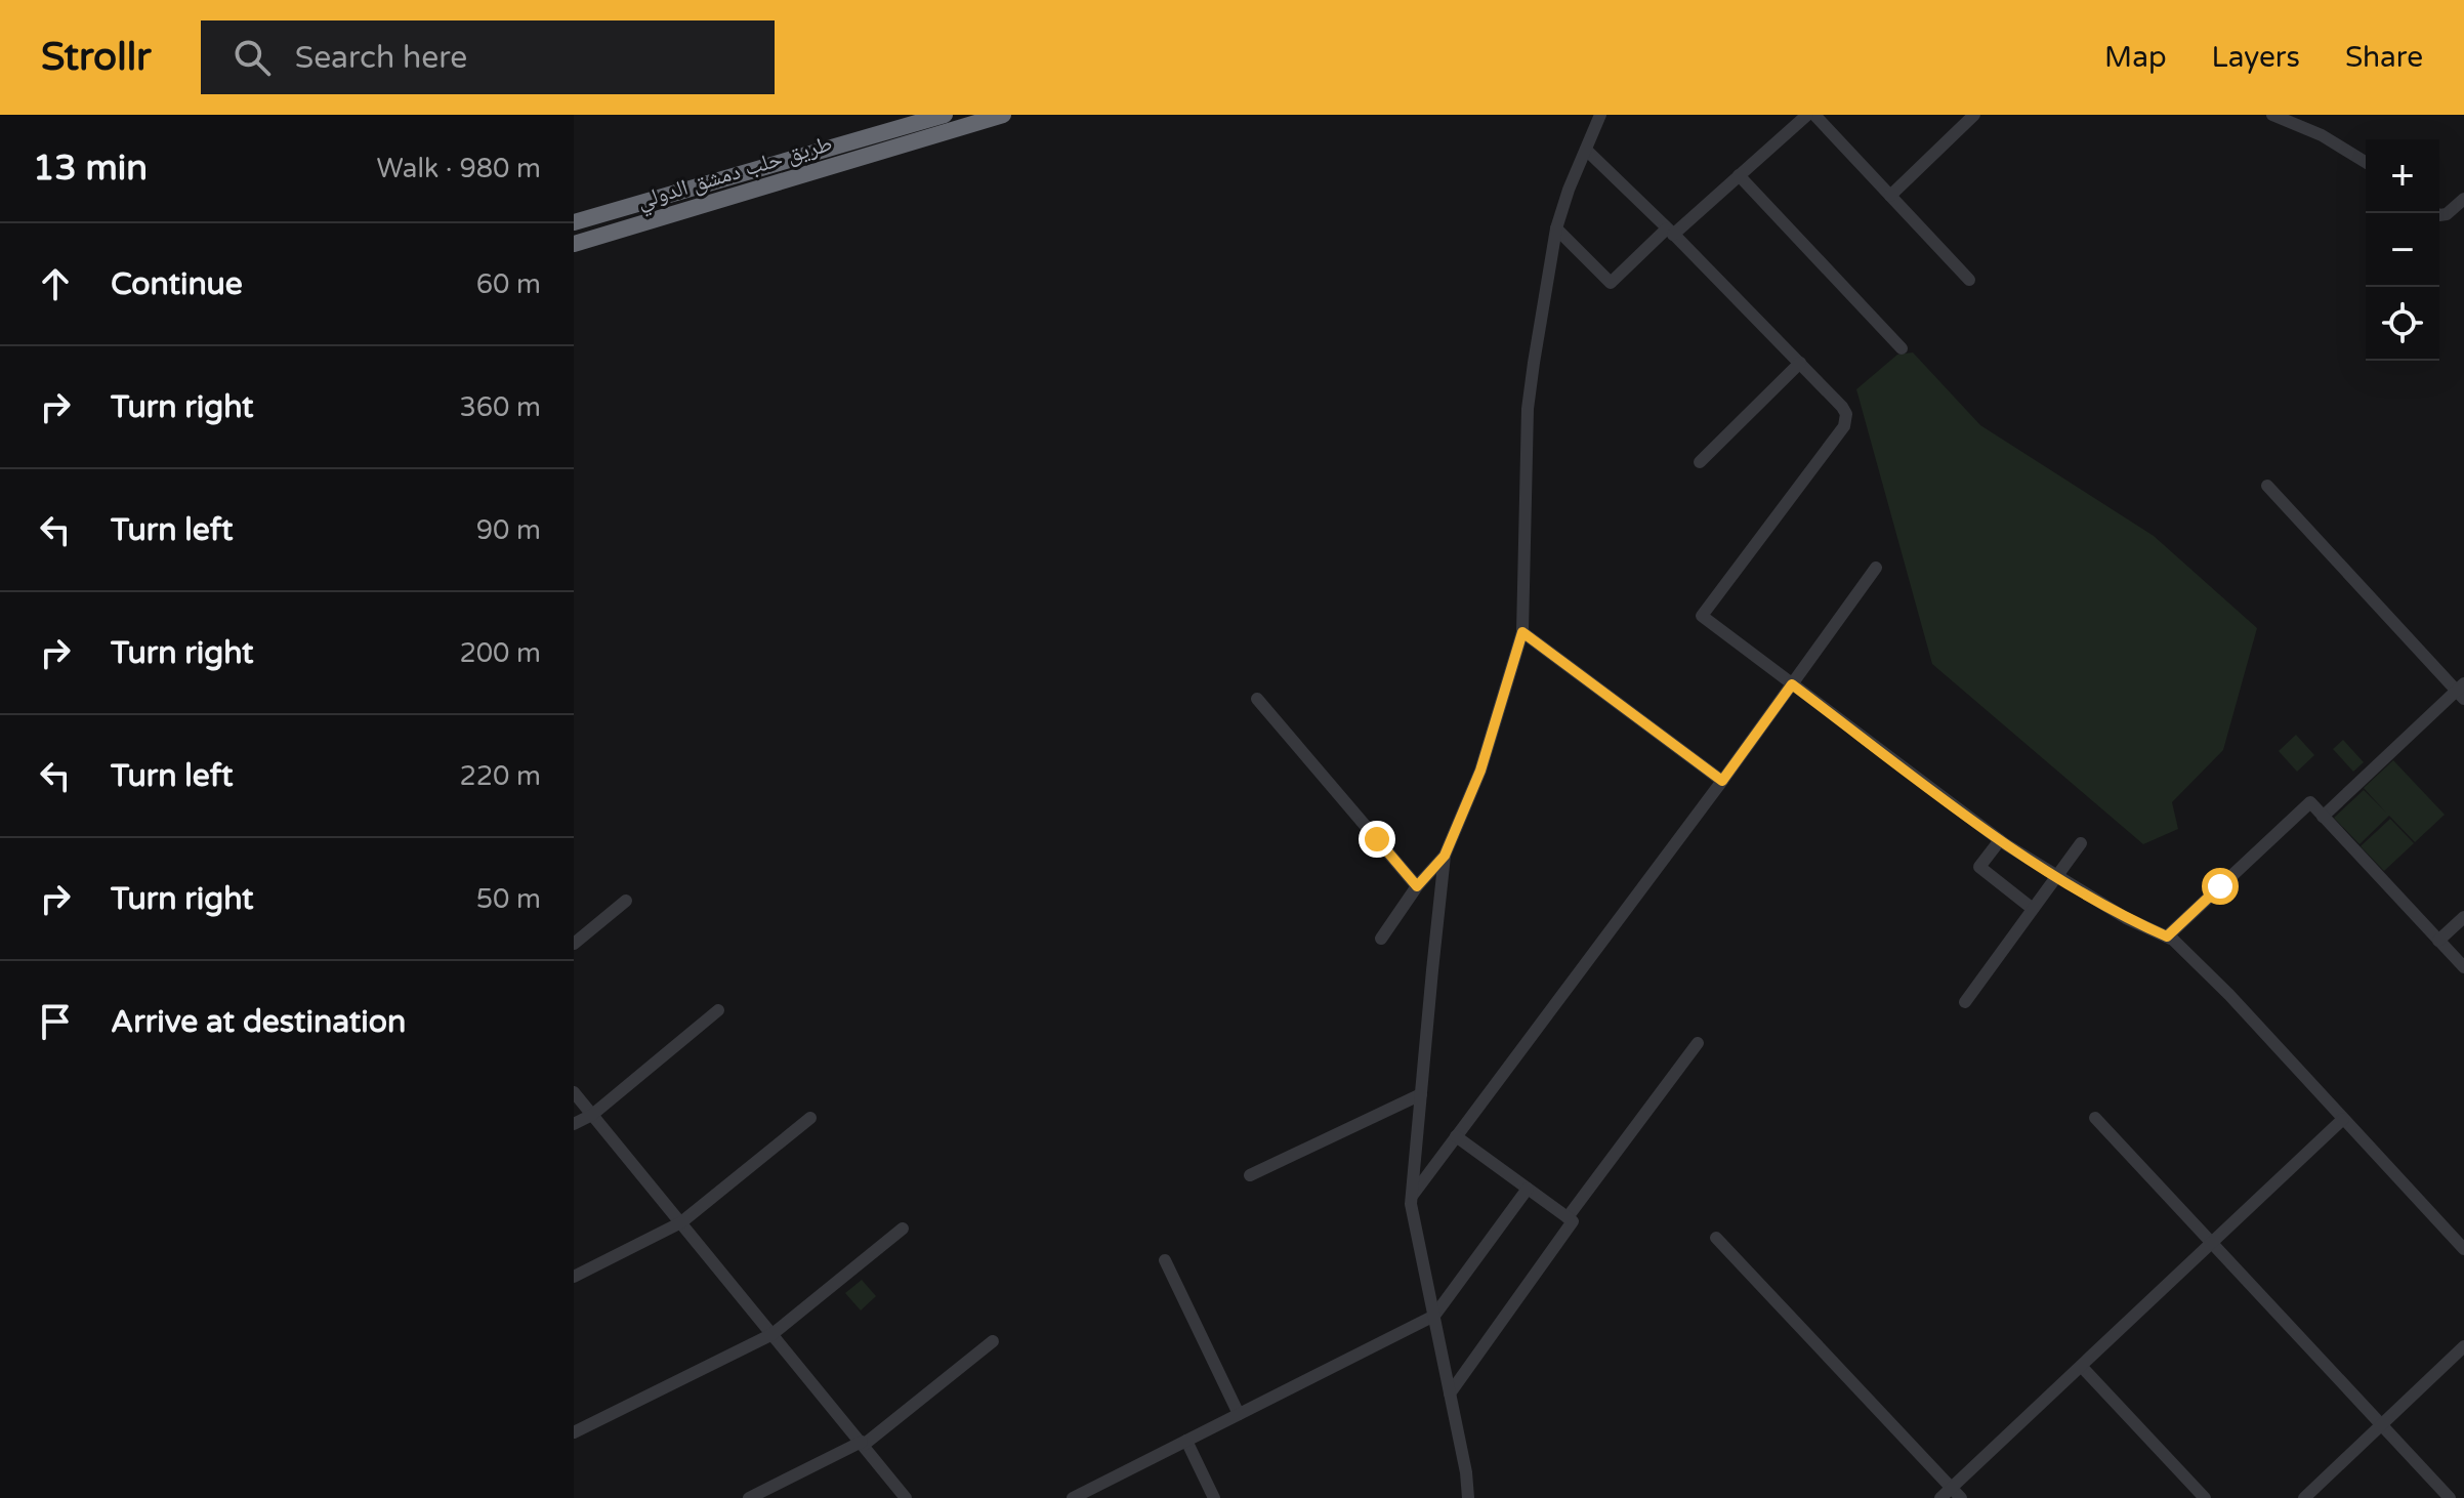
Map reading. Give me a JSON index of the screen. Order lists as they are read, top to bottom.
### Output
{
  "streets": {
    "highway": ["طريق حلب دمشق الدولي"]
  },
  "page": {
    "header": "Strollr",
    "search": "Search here",
    "nav": ["Map", "Layers", "Share"],
    "heading": ["13 min", "Walk · 980 m"],
    "map_buttons": ["+", "−"],
    "list": [
      ["Continue", "60 m"],
      ["Turn right", "360 m"],
      ["Turn left", "90 m"],
      ["Turn right", "200 m"],
      ["Turn left", "220 m"],
      ["Turn right", "50 m"],
      "Arrive at destination"
    ]
  }
}
